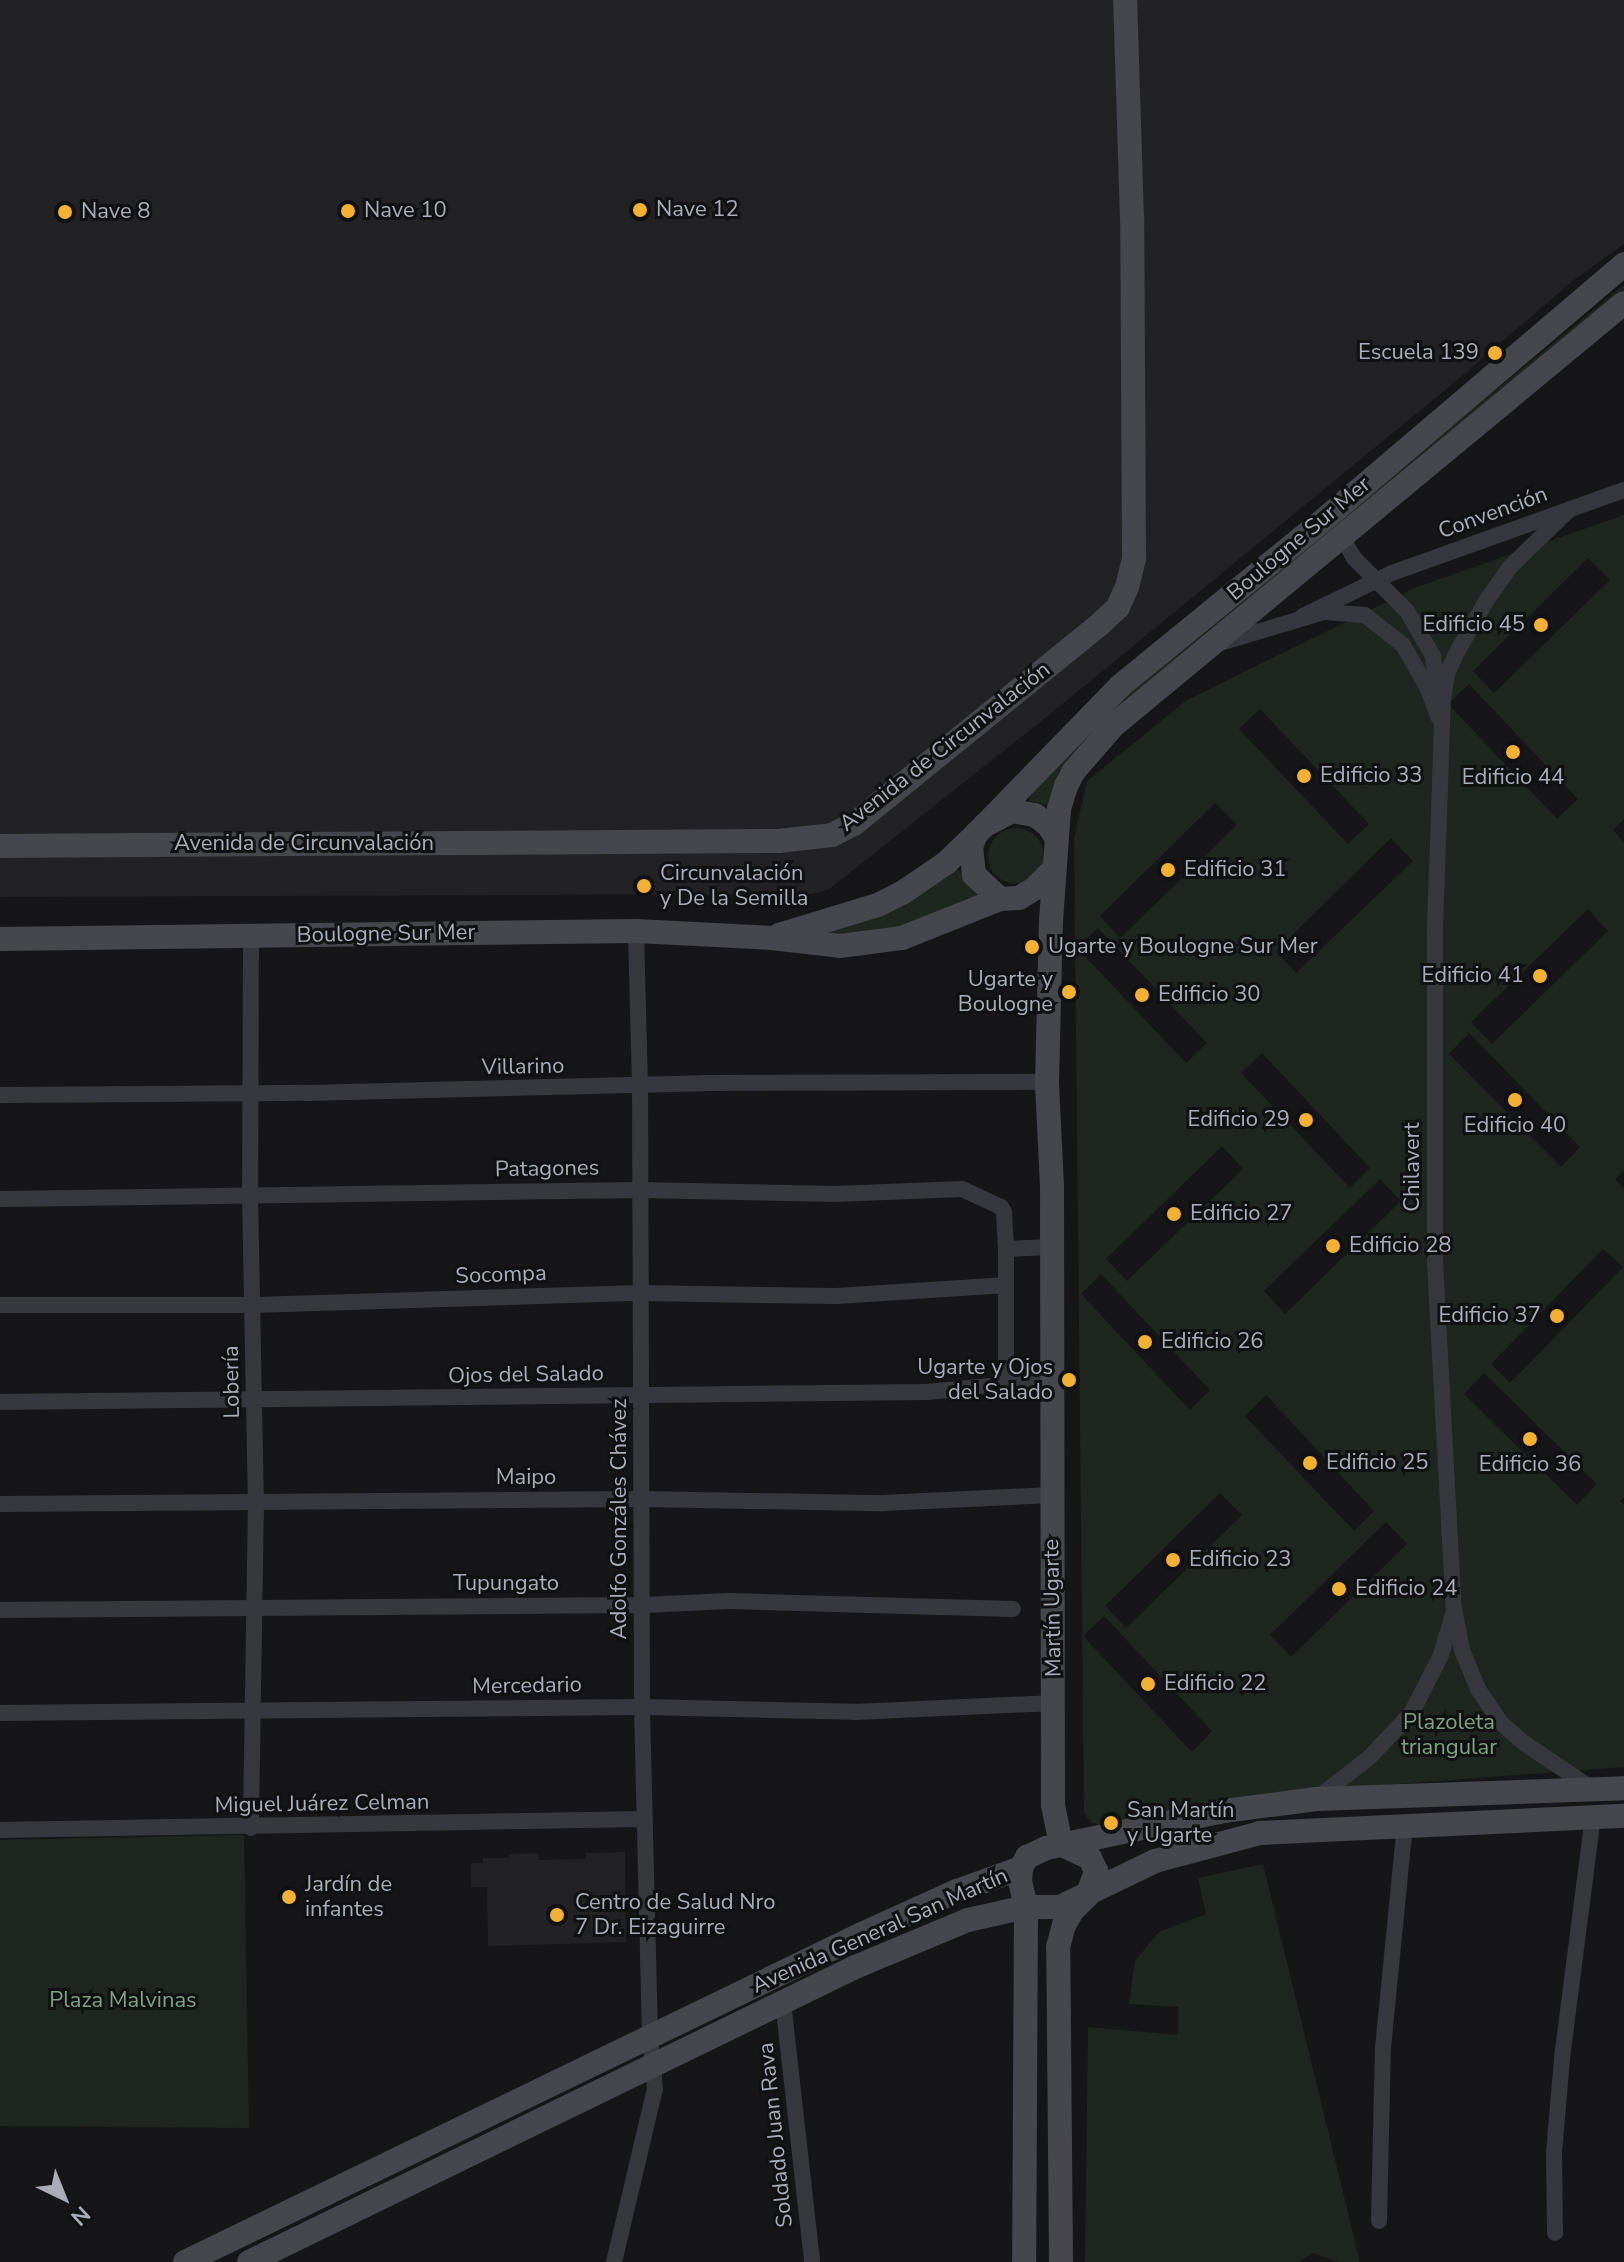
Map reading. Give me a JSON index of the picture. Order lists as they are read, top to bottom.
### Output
{
  "streets": {
    "street": [
      "Convención",
      "Boulogne Sur Mer",
      "Avenida de Circunvalación",
      "Villarino",
      "Chilavert",
      "Patagones",
      "Socompa",
      "Ojos del Salado",
      "Lobería",
      "Maipo",
      "Adolfo Gonzáles Chávez",
      "Tupungato",
      "Martín Ugarte",
      "Mercedario",
      "Miguel Juárez Celman",
      "Avenida General San Martín",
      "Soldado Juan Rava"
    ]
  },
  "crossings": [
    ["Boulogne Sur Mer", "Lobería"],
    ["Boulogne Sur Mer", "Adolfo Gonzáles Chávez"],
    ["Boulogne Sur Mer", "Martín Ugarte"],
    ["Villarino", "Lobería"],
    ["Villarino", "Adolfo Gonzáles Chávez"],
    ["Villarino", "Martín Ugarte"],
    ["Chilavert", "Avenida General San Martín"],
    ["Patagones", "Lobería"],
    ["Patagones", "Adolfo Gonzáles Chávez"],
    ["Socompa", "Lobería"],
    ["Socompa", "Adolfo Gonzáles Chávez"],
    ["Ojos del Salado", "Lobería"],
    ["Ojos del Salado", "Adolfo Gonzáles Chávez"],
    ["Ojos del Salado", "Martín Ugarte"],
    ["Lobería", "Maipo"],
    ["Lobería", "Tupungato"],
    ["Lobería", "Mercedario"],
    ["Lobería", "Miguel Juárez Celman"],
    ["Maipo", "Adolfo Gonzáles Chávez"],
    ["Maipo", "Martín Ugarte"],
    ["Adolfo Gonzáles Chávez", "Tupungato"],
    ["Adolfo Gonzáles Chávez", "Mercedario"],
    ["Adolfo Gonzáles Chávez", "Miguel Juárez Celman"],
    ["Adolfo Gonzáles Chávez", "Avenida General San Martín"],
    ["Martín Ugarte", "Mercedario"],
    ["Martín Ugarte", "Avenida General San Martín"],
    ["Avenida General San Martín", "Soldado Juan Rava"]
  ],
  "parks": ["Plazoleta triangular", "Plaza Malvinas"],
  "places": [
    "Nave 12",
    "Nave 10",
    "Nave 8",
    "Escuela 139",
    "Edificio 45",
    "Edificio 44",
    "Edificio 33",
    "Edificio 31",
    "Circunvalación y De la Semilla",
    "Ugarte y Boulogne Sur Mer",
    "Edificio 41",
    "Ugarte y Boulogne",
    "Edificio 30",
    "Edificio 40",
    "Edificio 29",
    "Edificio 27",
    "Edificio 28",
    "Edificio 37",
    "Edificio 26",
    "Ugarte y Ojos del Salado",
    "Edificio 36",
    "Edificio 25",
    "Edificio 23",
    "Edificio 24",
    "Edificio 22",
    "San Martín y Ugarte",
    "Jardín de infantes",
    "Centro de Salud Nro 7 Dr. Eizaguirre"
  ],
  "north": "bottom right"
}
